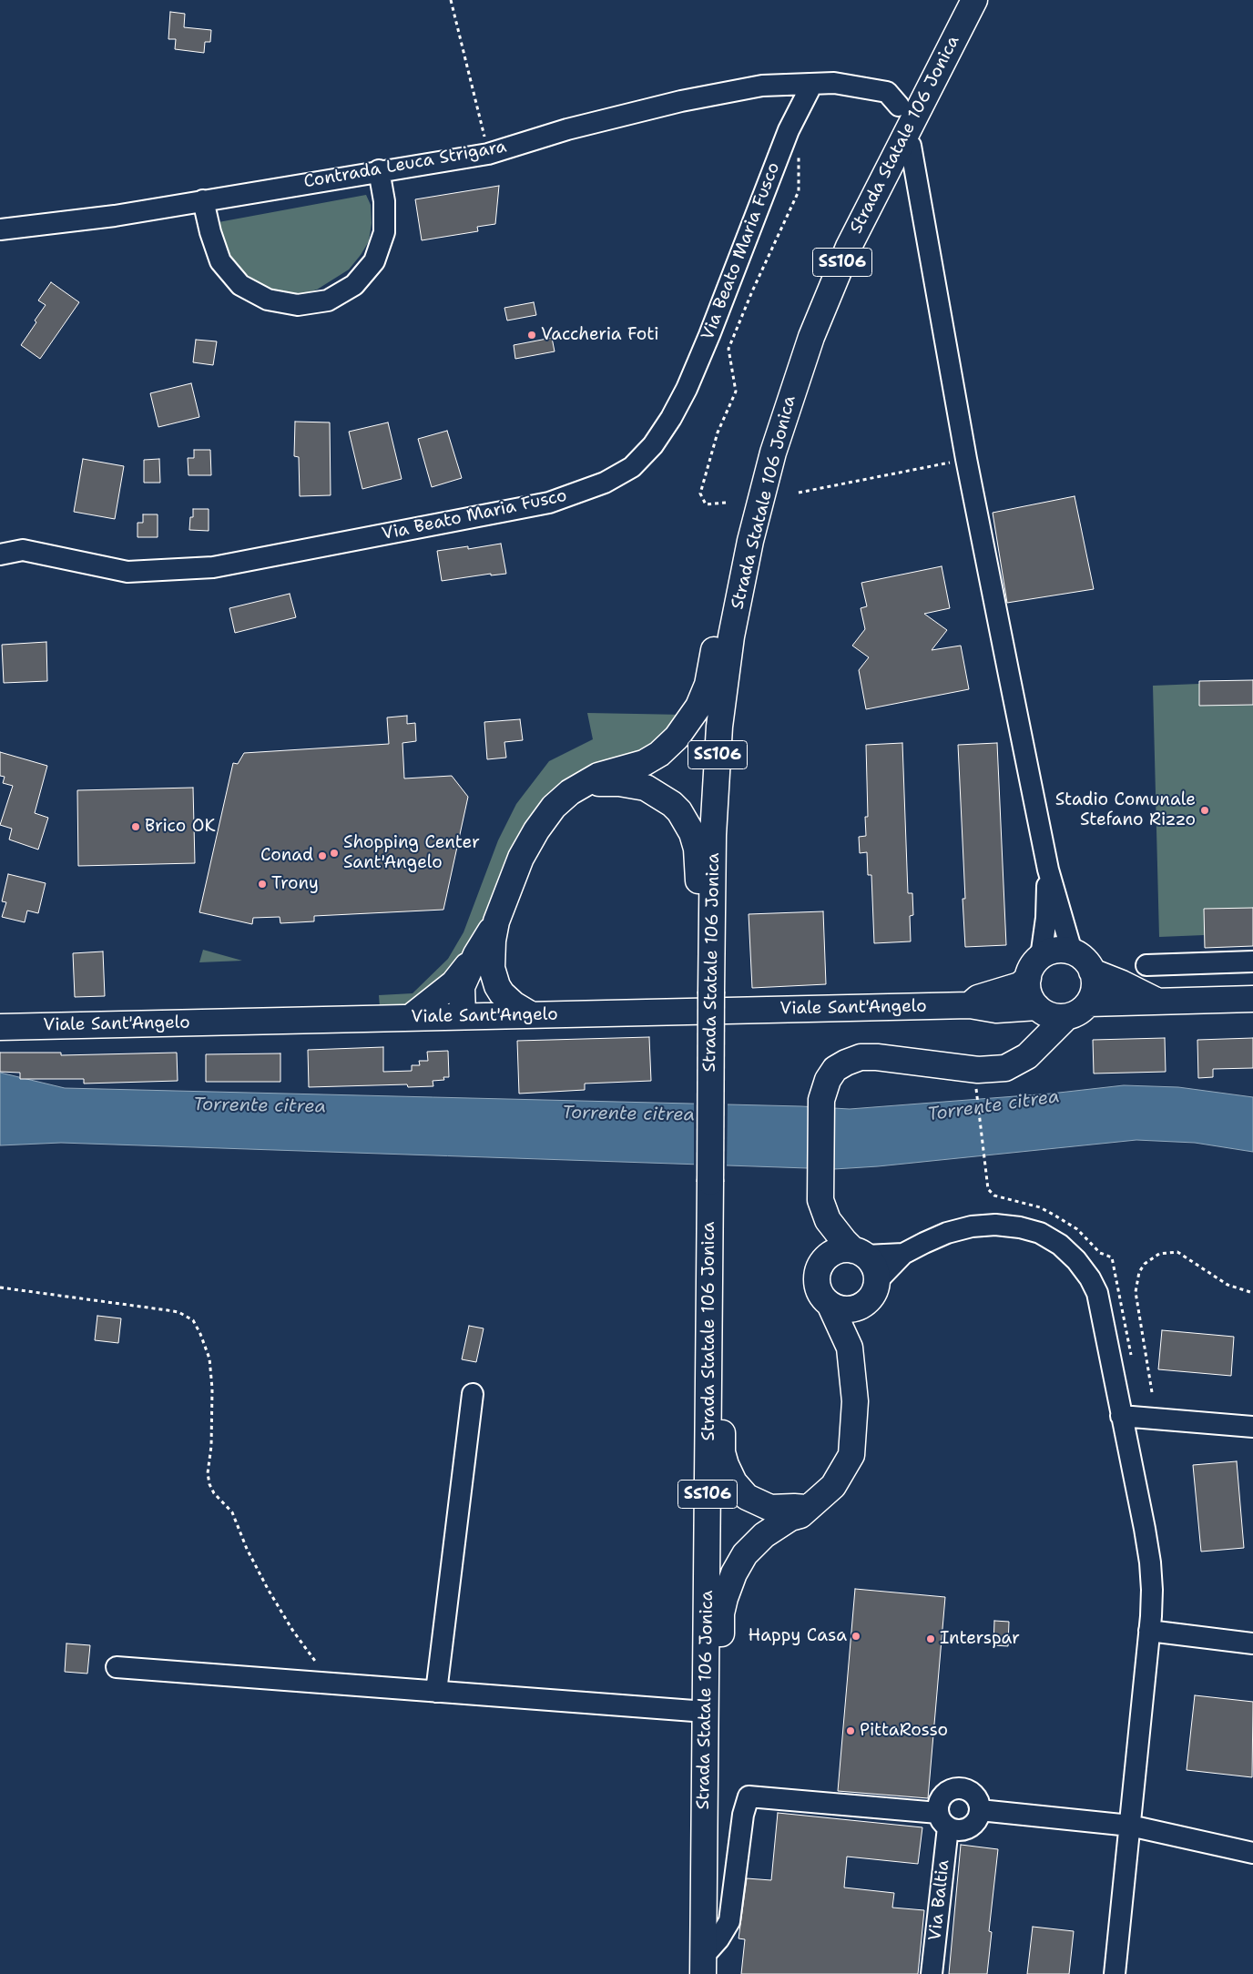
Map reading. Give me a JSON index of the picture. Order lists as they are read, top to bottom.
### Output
{
  "streets": {
    "main road": ["Strada Statale 106 Jonica", "SS106", "Viale Sant'Angelo"],
    "street": ["Contrada Leuca Strigara", "Via Beato Maria Fusco", "Via Baltia"]
  },
  "crossings": [
    ["Contrada Leuca Strigara", "Via Beato Maria Fusco"]
  ],
  "water": ["Torrente citrea"],
  "places": [
    "Vaccheria Foti",
    "Stadio Comunale Stefano Rizzo",
    "Brico OK",
    "Shopping Center Sant'Angelo",
    "Conad",
    "Trony",
    "Happy Casa",
    "Interspar",
    "PittaRosso"
  ]
}
